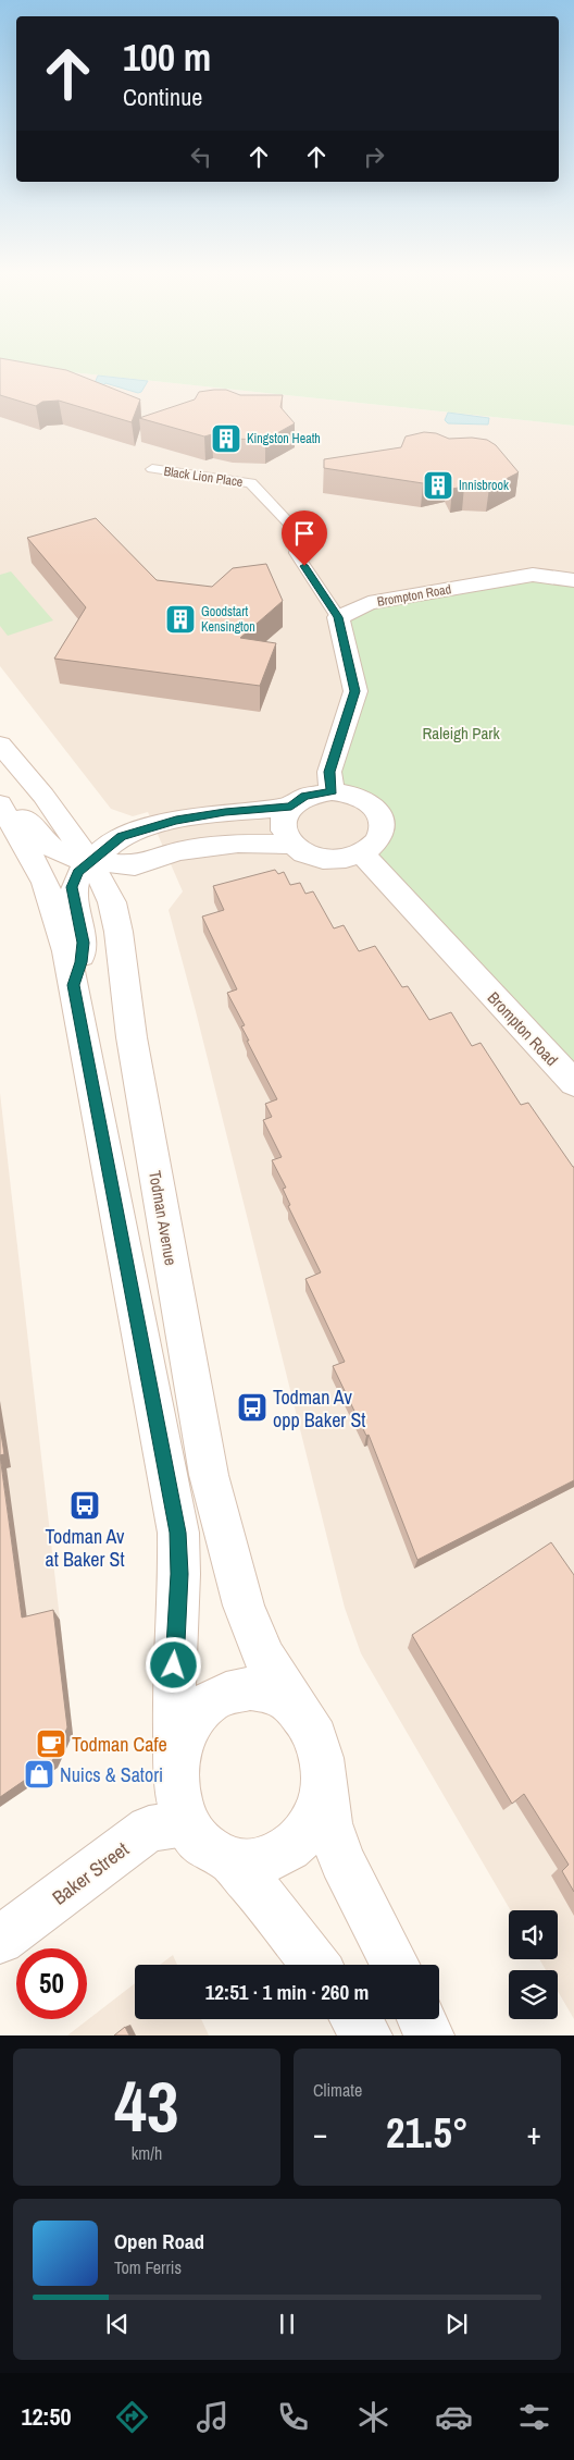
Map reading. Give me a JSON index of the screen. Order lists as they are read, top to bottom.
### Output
{
  "streets": {
    "main road": ["Brompton Road", "Todman Avenue", "Baker Street"],
    "lane": ["Black Lion Place"]
  },
  "crossings": [
    ["Black Lion Place", "Brompton Road"],
    ["Todman Avenue", "Baker Street"]
  ],
  "parks": ["Raleigh Park"],
  "places": {
    "building": ["Kingston Heath", "Innisbrook", "Goodstart Kensington"],
    "bus stop": ["Todman Av opp Baker St", "Todman Av at Baker St"],
    "cafe": ["Todman Cafe"],
    "shop": ["Nuics & Satori"]
  },
  "page": {
    "turn": ["100 m", "Continue"],
    "limit": "50",
    "trip": "12:51 · 1 min · 260 m",
    "tile": [
      ["43", "km/h"],
      "Climate"
    ],
    "heat": ["−", "21.5°", "+"],
    "song": ["Open Road", "Tom Ferris"],
    "tabs": "12:50"
  }
}
